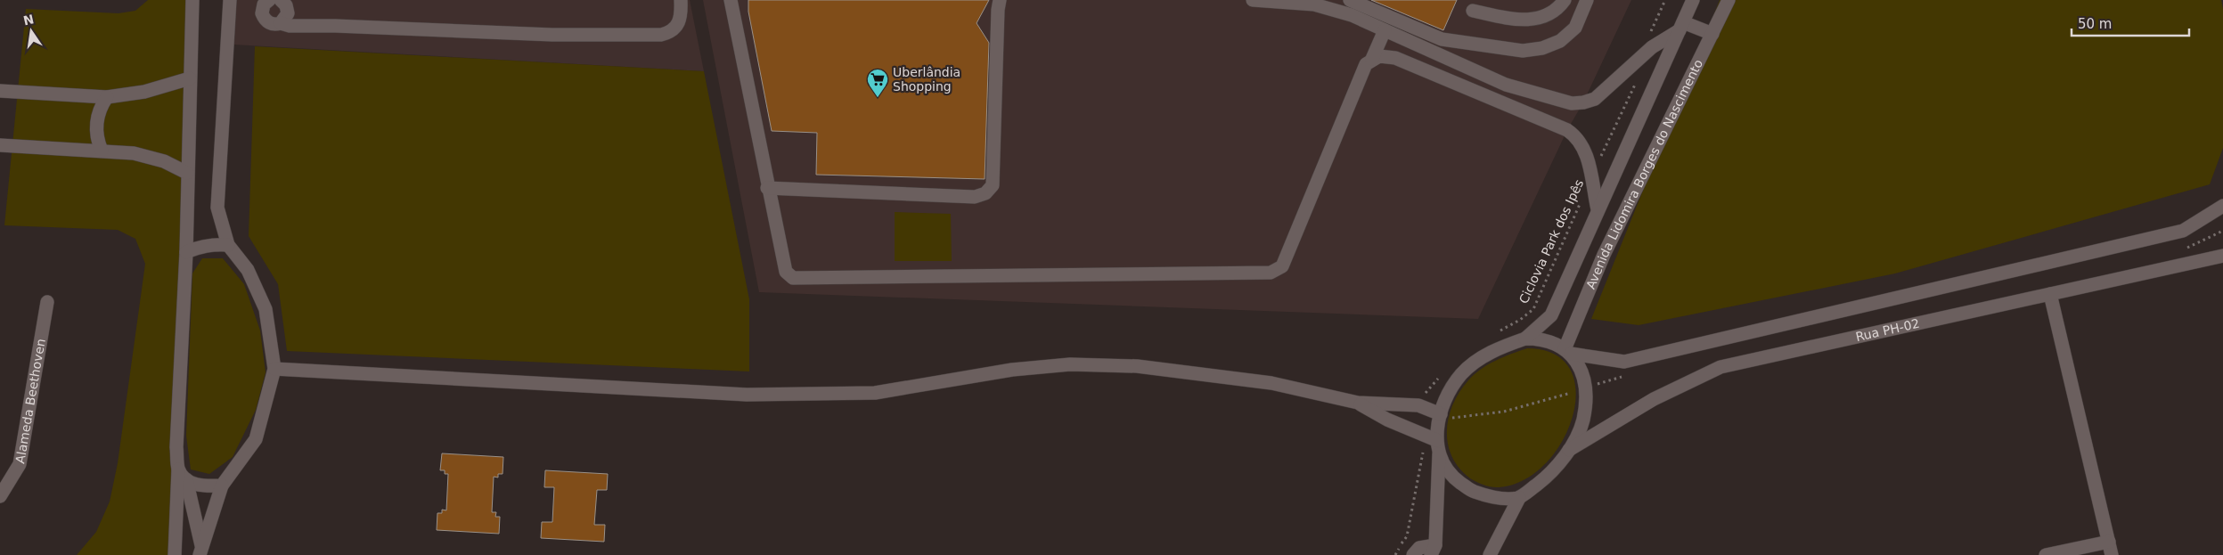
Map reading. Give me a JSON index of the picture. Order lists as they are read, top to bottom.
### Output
{
  "streets": {
    "street": ["Avenida Lidomira Borges do Nascimento", "Rua PH-02", "Alameda Beethoven"],
    "path": ["Ciclovia Park dos Ipês"]
  },
  "crossings": [
    ["Avenida Lidomira Borges do Nascimento", "Rua PH-02"]
  ],
  "places": {
    "supermarket": ["Uberlândia Shopping"]
  },
  "scale_bar": "50 m",
  "north": "top"
}
